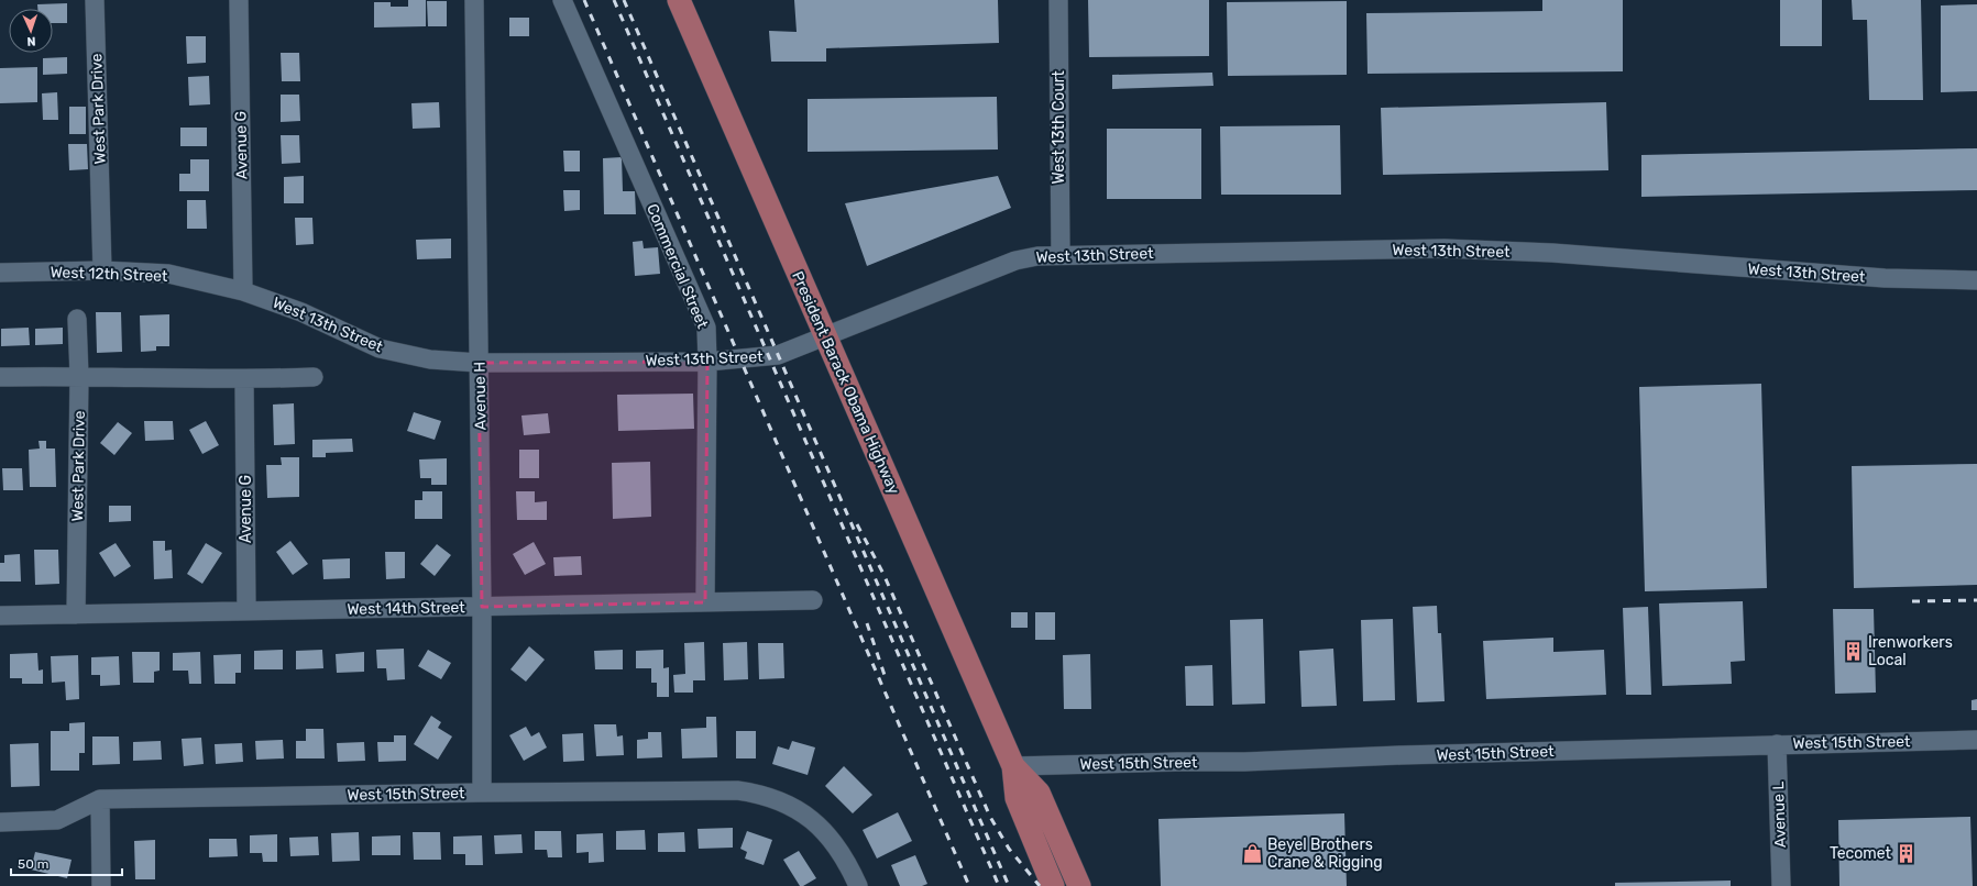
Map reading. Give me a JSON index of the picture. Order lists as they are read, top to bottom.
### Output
{
  "streets": {
    "main road": ["President Barack Obama Highway"],
    "street": [
      "West Park Drive",
      "West 13th Court",
      "Avenue G",
      "West 13th Street",
      "Commercial Street",
      "West 12th Street",
      "Avenue H",
      "West 14th Street",
      "West 15th Street",
      "Avenue L"
    ]
  },
  "crossings": [
    ["West Park Drive", "West 12th Street"],
    ["West Park Drive", "West 14th Street"],
    ["West 13th Court", "West 13th Street"],
    ["Avenue G", "West 13th Street"],
    ["Avenue G", "West 12th Street"],
    ["Avenue G", "West 14th Street"],
    ["West 13th Street", "Commercial Street"],
    ["West 13th Street", "West 12th Street"],
    ["West 13th Street", "President Barack Obama Highway"],
    ["West 13th Street", "Avenue H"],
    ["Commercial Street", "West 14th Street"],
    ["President Barack Obama Highway", "West 15th Street"],
    ["Avenue H", "West 14th Street"],
    ["Avenue H", "West 15th Street"],
    ["West 15th Street", "Avenue L"]
  ],
  "places": {
    "building": ["Irenworkers Local", "Tecomet"],
    "shop": ["Beyel Brothers Crane & Rigging"]
  },
  "scale_bar": "50 m",
  "north": "bottom"
}
